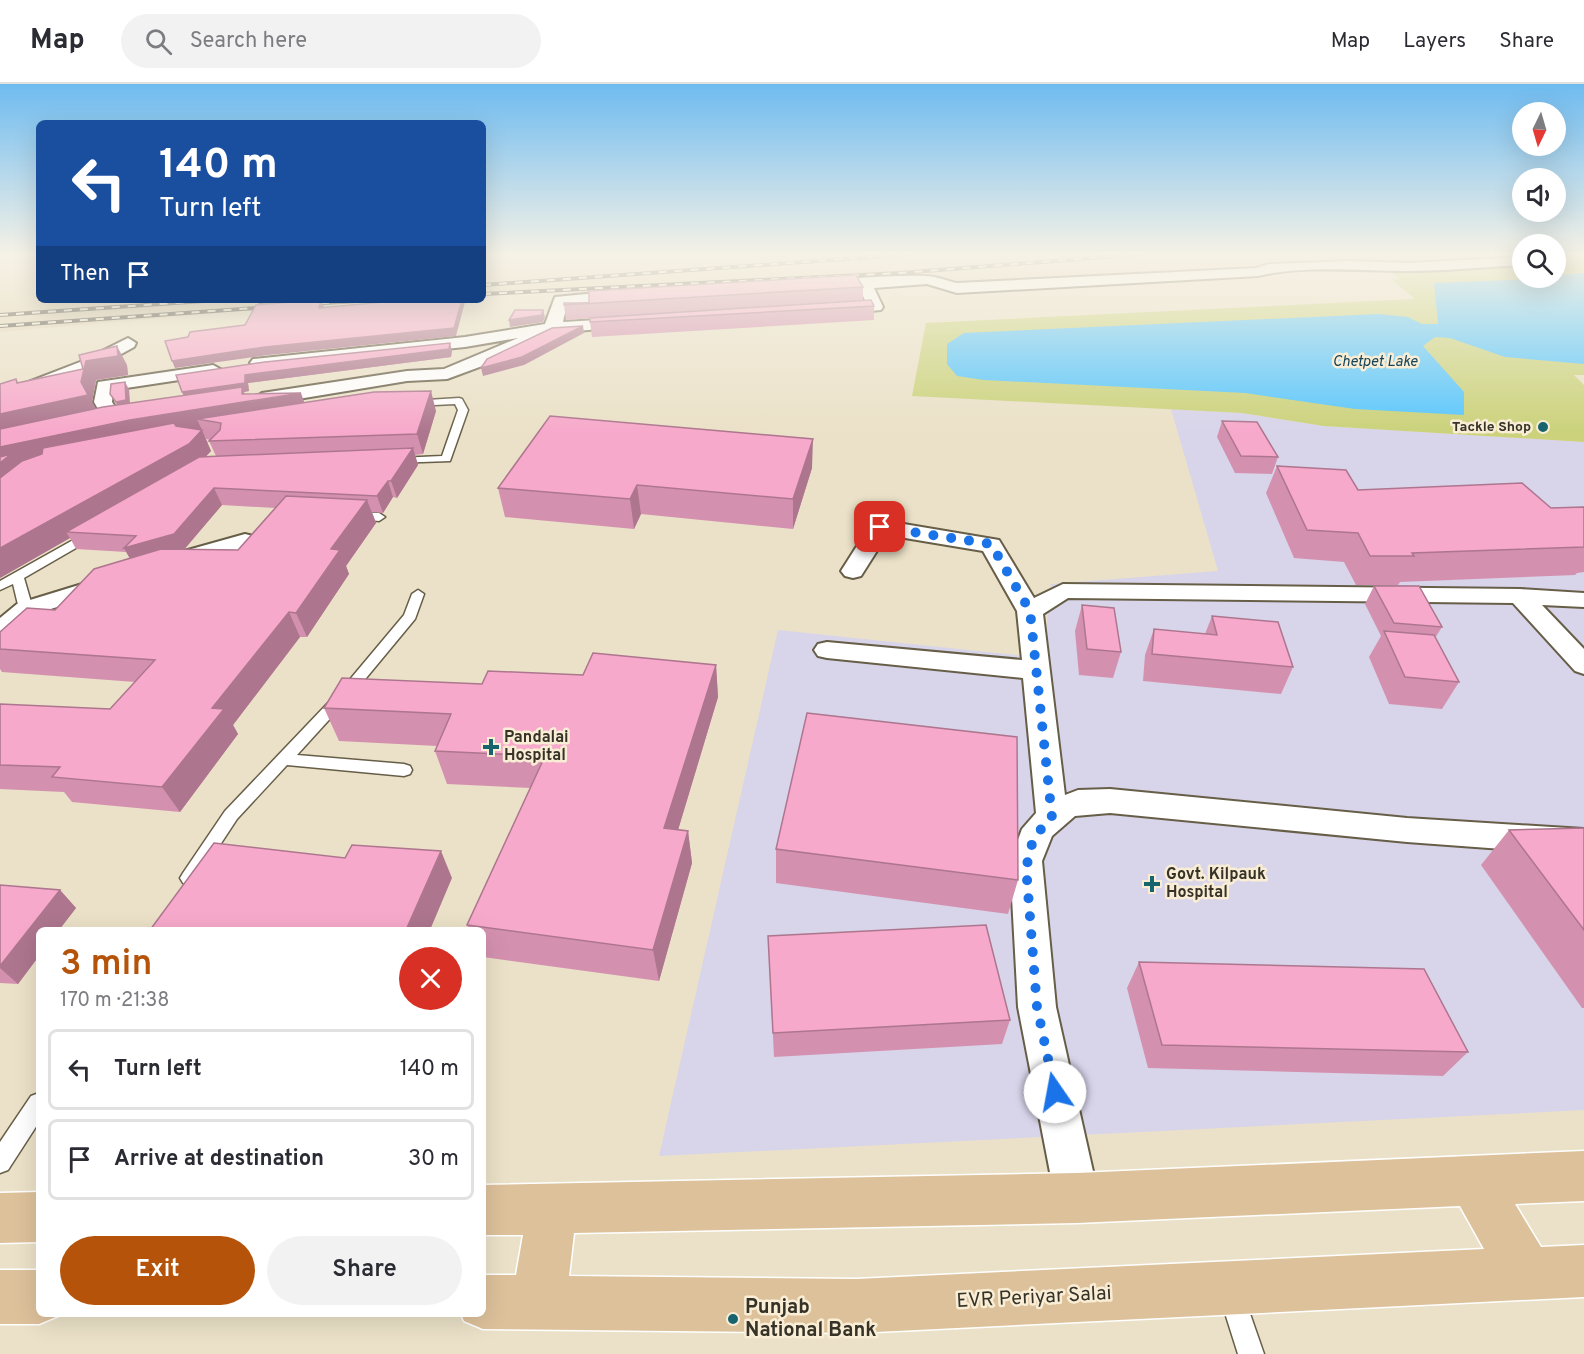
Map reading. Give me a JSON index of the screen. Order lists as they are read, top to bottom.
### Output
{
  "streets": {
    "main road": ["EVR Periyar Salai"]
  },
  "water": ["Chetpet Lake"],
  "places": {
    "other": ["Tackle Shop", "Punjab National Bank"],
    "health": ["Pandalai Hospital", "Govt. Kilpauk Hospital"]
  },
  "north": "bottom",
  "page": {
    "header": "Map",
    "search": "Search here",
    "nav": ["Map", "Layers", "Share"],
    "turn": ["140 m", "Turn left"],
    "then": "Then",
    "heading": ["3 min", "170 m · 21:38"],
    "list": [
      {
        "name": "Turn left",
        "value": "140 m"
      },
      {
        "name": "Arrive at destination",
        "value": "30 m"
      }
    ],
    "buttons": ["Exit", "Share"]
  }
}
